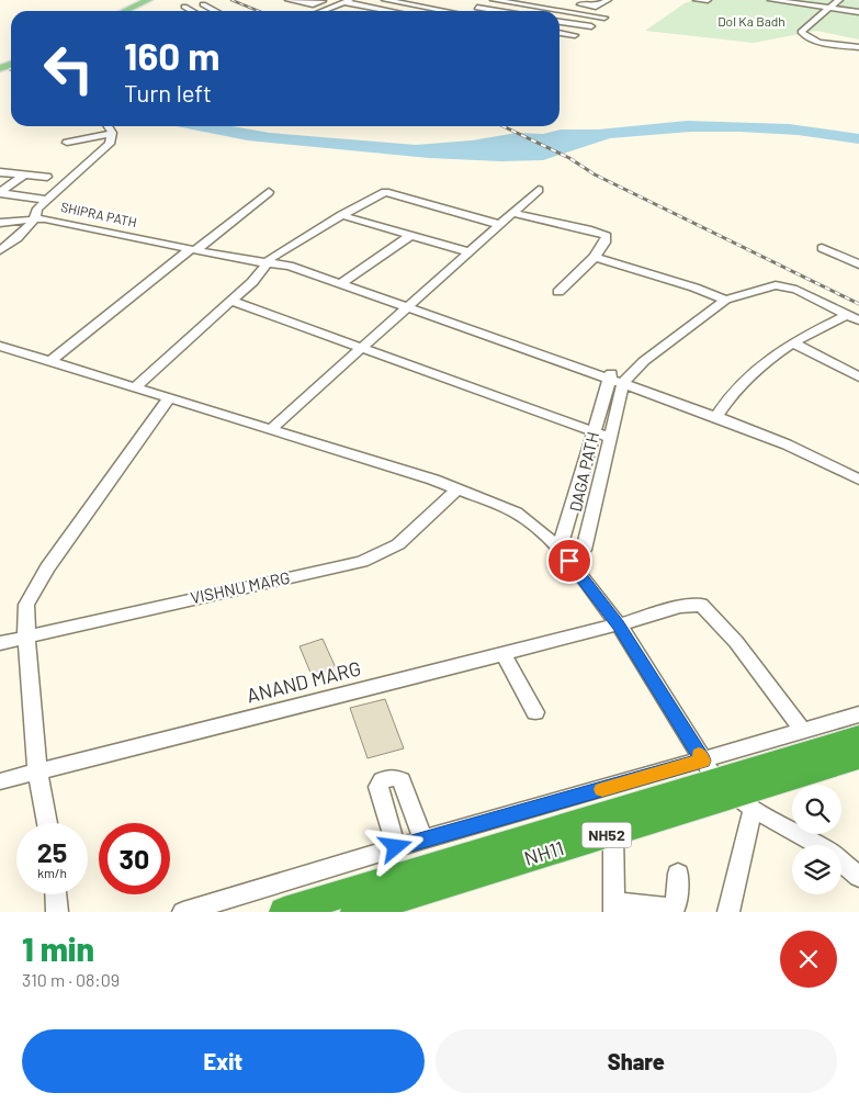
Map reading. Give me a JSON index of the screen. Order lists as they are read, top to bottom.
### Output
{
  "streets": {
    "highway": ["NH52", "NH11"],
    "street": [
      "SHIPRA PATH",
      "DAGA PATH",
      "VISHNU MARG",
      "ANAND MARG"
    ]
  },
  "crossings": [
    ["NH52", "NH11"]
  ],
  "parks": ["Dol Ka Badh"],
  "page": {
    "turn": ["160 m", "Turn left"],
    "speed": "25 km/h",
    "limit": "30",
    "heading": ["1 min", "310 m · 08:09"],
    "buttons": ["Exit", "Share"]
  }
}
